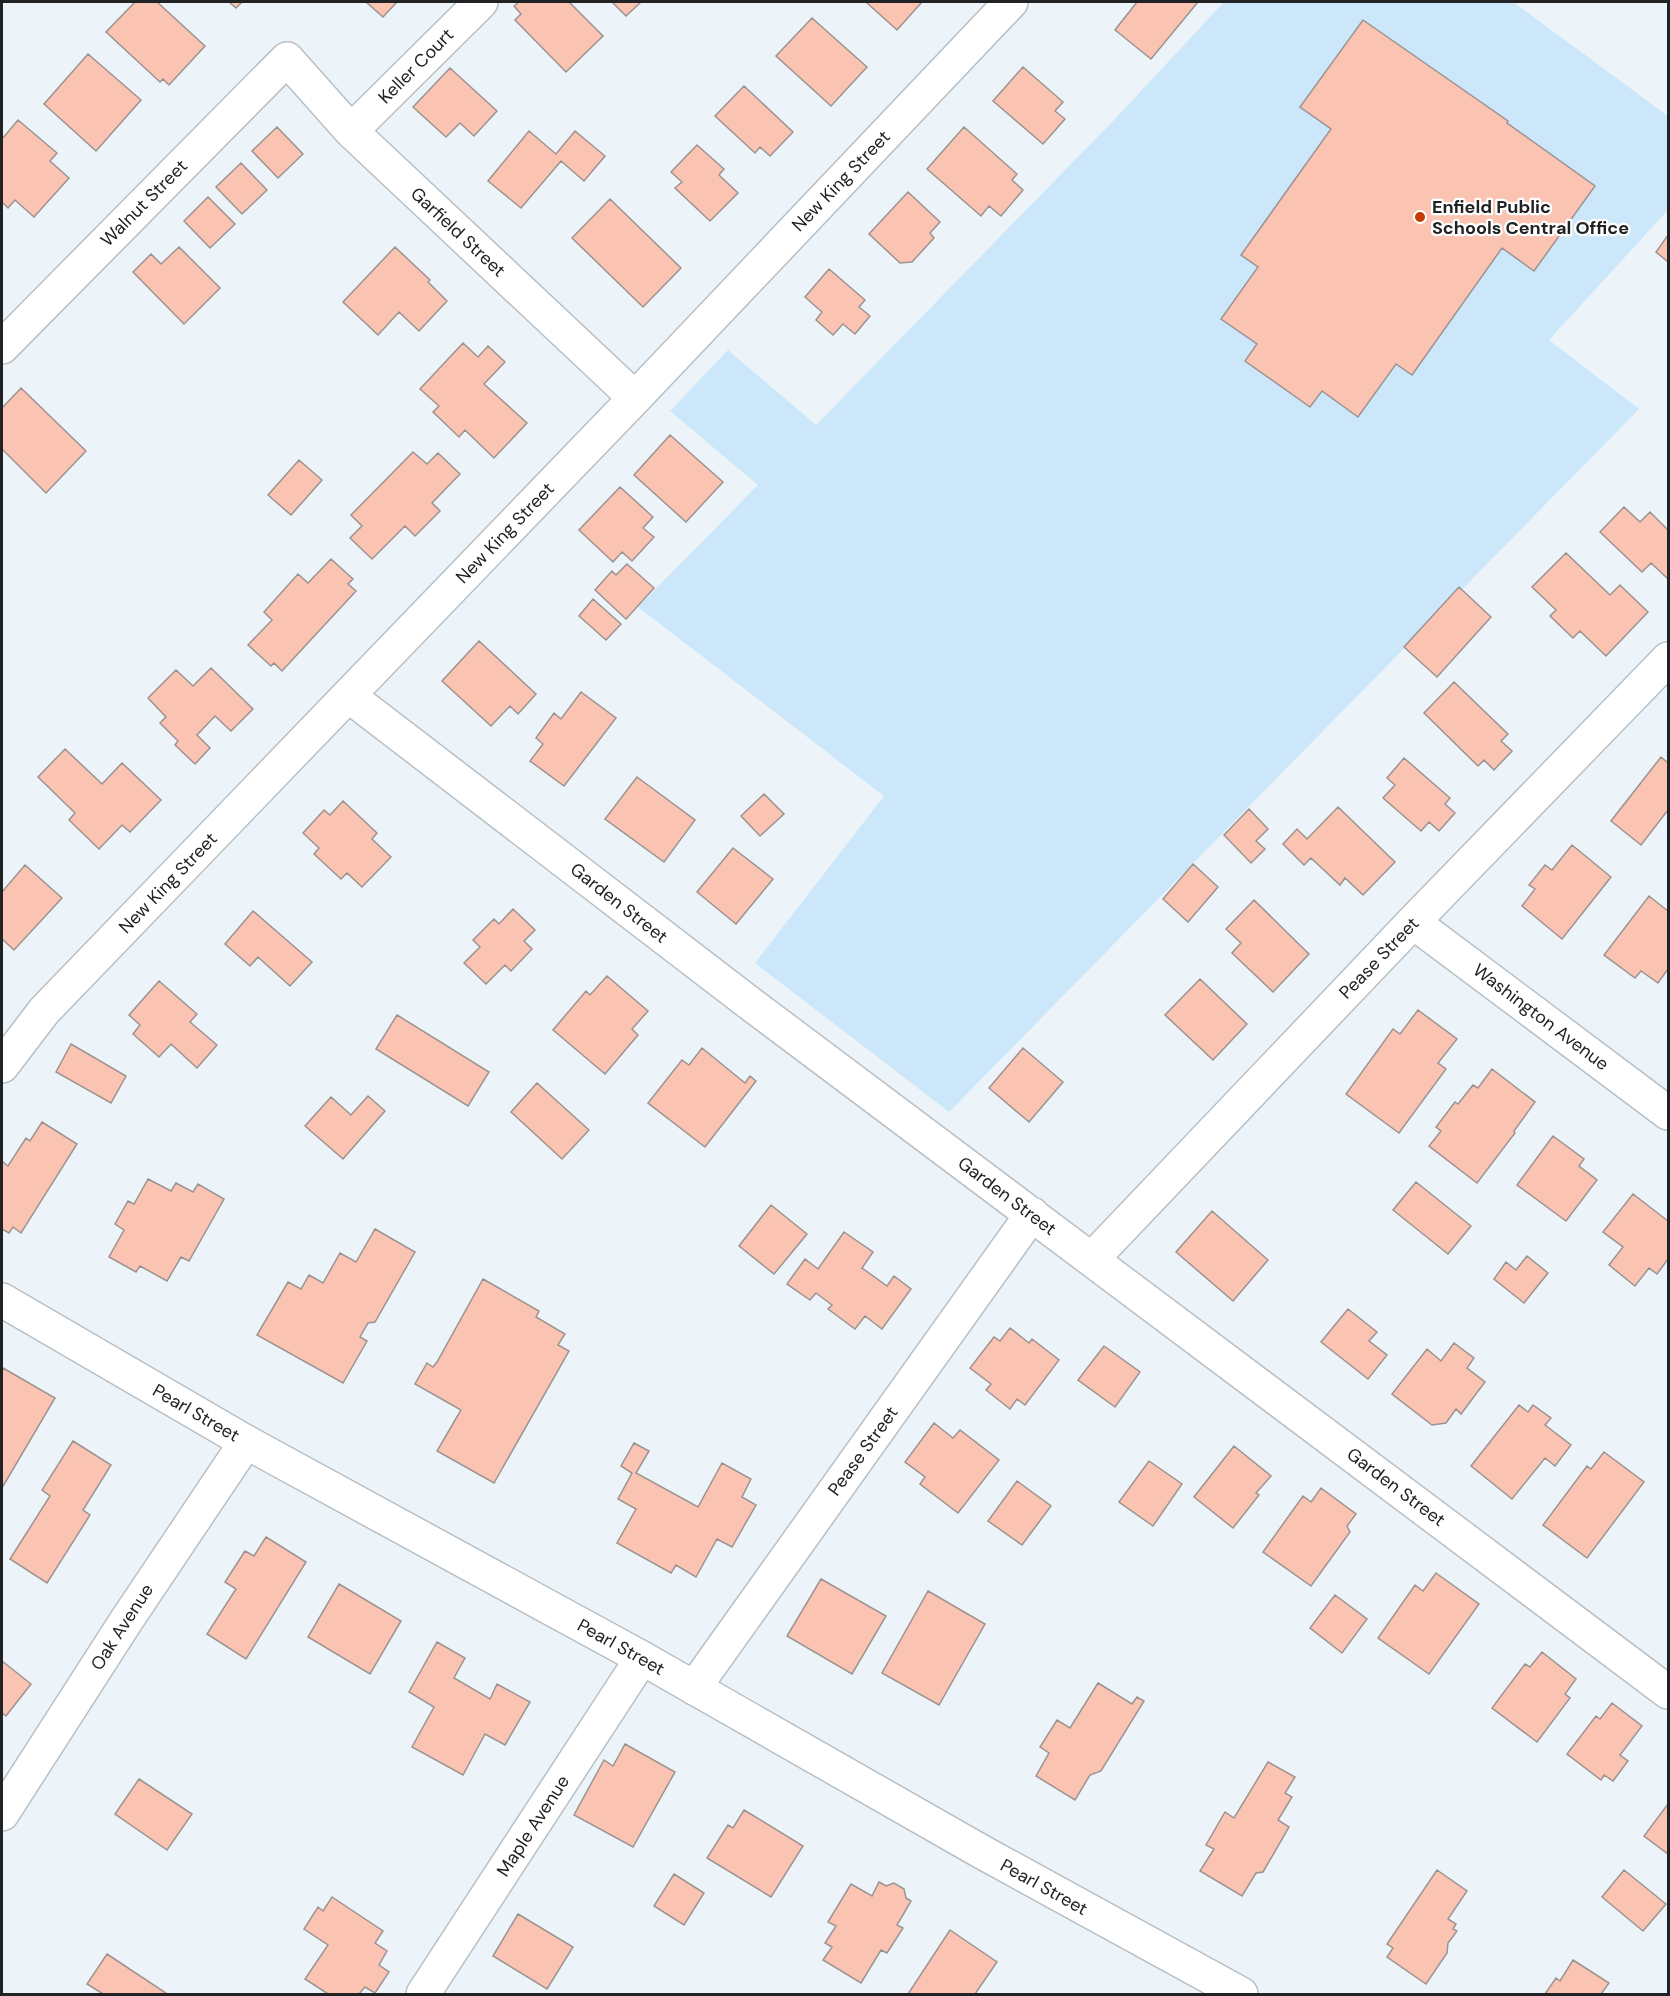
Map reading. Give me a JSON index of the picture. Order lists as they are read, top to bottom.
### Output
{
  "streets": {
    "street": [
      "Keller Court",
      "New King Street",
      "Walnut Street",
      "Garfield Street",
      "Garden Street",
      "Pease Street",
      "Washington Avenue",
      "Pearl Street",
      "Oak Avenue",
      "Maple Avenue"
    ]
  },
  "crossings": [
    ["Keller Court", "Garfield Street"],
    ["New King Street", "Garfield Street"],
    ["New King Street", "Garden Street"],
    ["Walnut Street", "Garfield Street"],
    ["Garden Street", "Pease Street"],
    ["Pease Street", "Washington Avenue"],
    ["Pease Street", "Pearl Street"],
    ["Pearl Street", "Oak Avenue"],
    ["Pearl Street", "Maple Avenue"]
  ],
  "places": ["Enfield Public Schools Central Office"]
}
